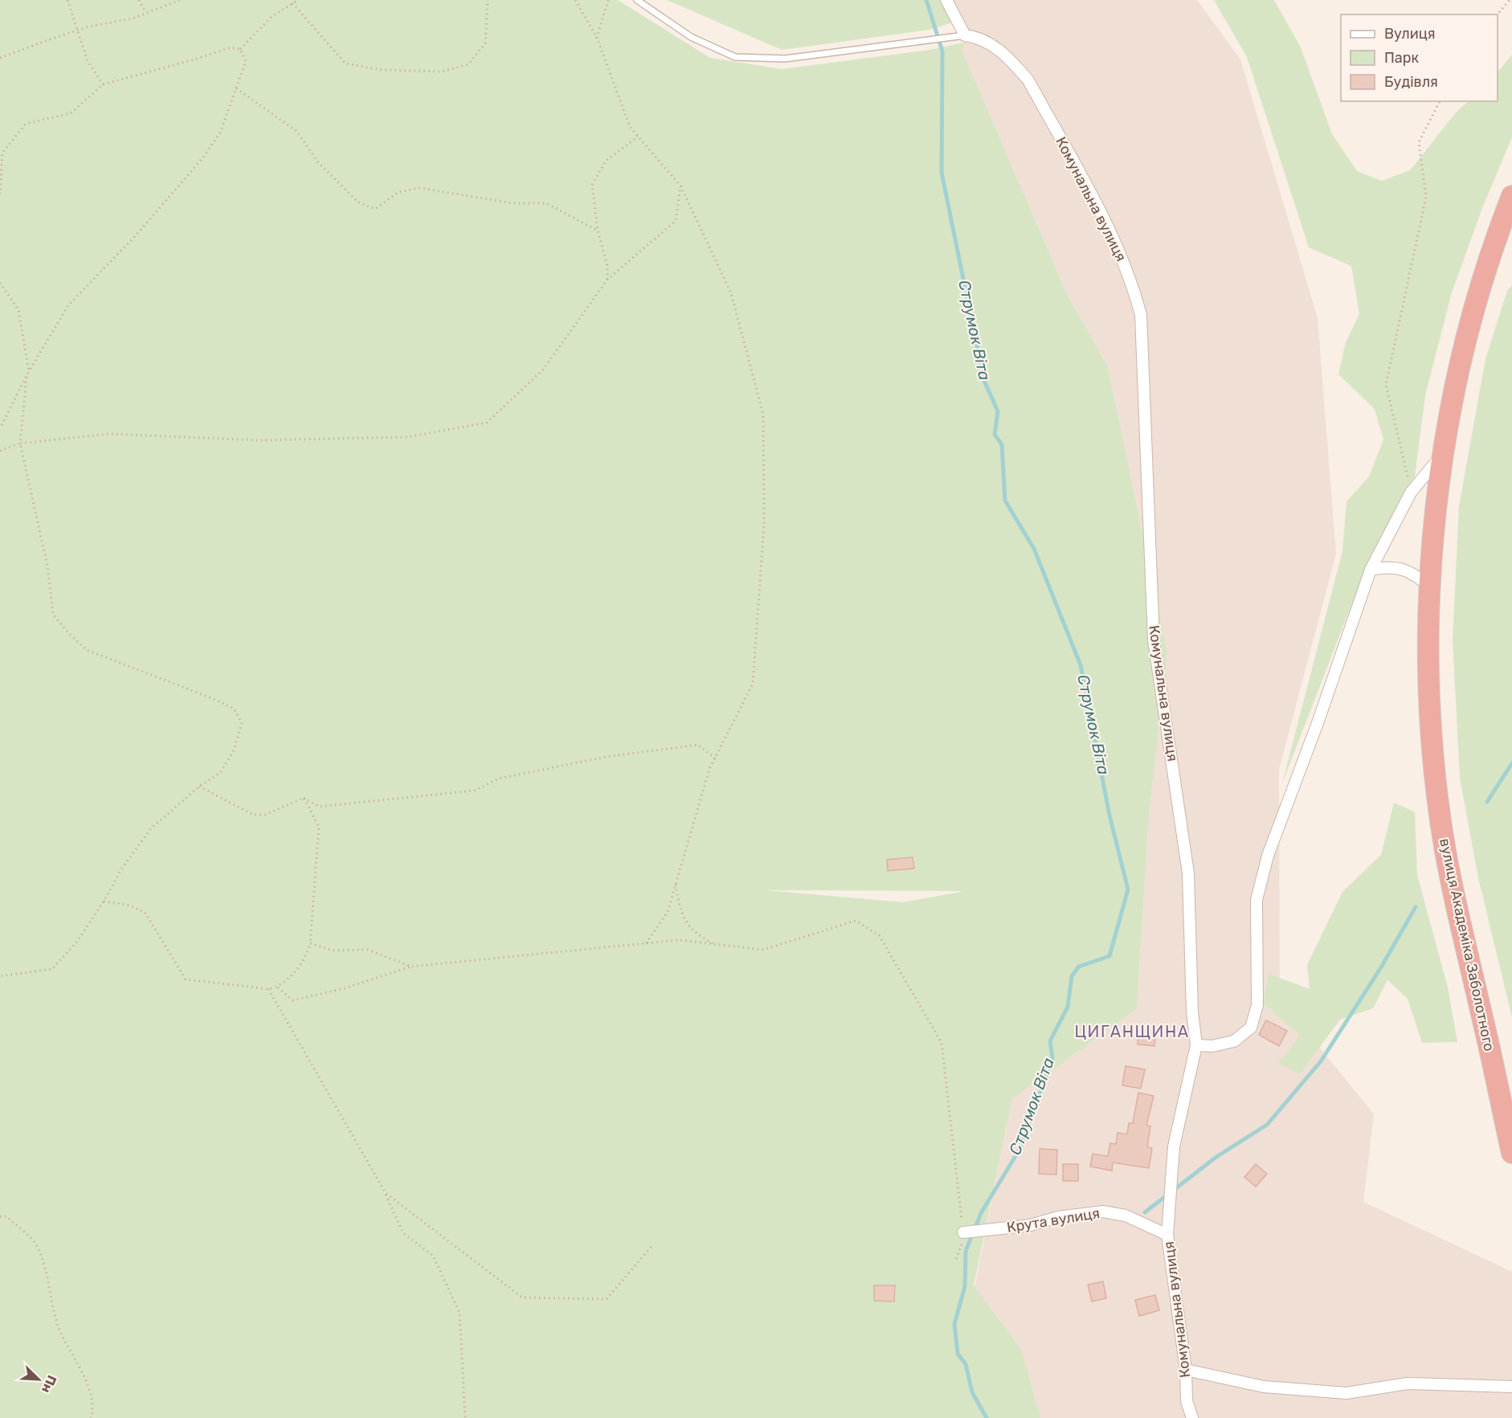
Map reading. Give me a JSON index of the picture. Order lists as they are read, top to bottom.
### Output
{
  "streets": {
    "highway": ["вулиця Академіка Заболотного"],
    "street": ["Комунальна вулиця", "Крута вулиця"]
  },
  "crossings": [
    ["Комунальна вулиця", "Крута вулиця"]
  ],
  "districts": ["ЦИГАНЩИНА"],
  "water": ["Струмок Віта"],
  "legend": ["Вулиця", "Парк", "Будівля"],
  "north": "bottom right"
}
